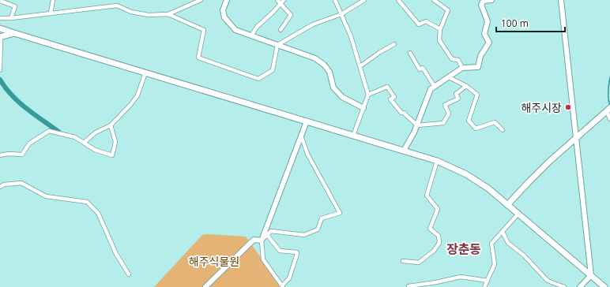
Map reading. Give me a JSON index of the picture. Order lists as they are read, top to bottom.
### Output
{
  "districts": ["장춘동"],
  "parks": ["해주식물원"],
  "places": ["해주시장"],
  "scale_bar": "100 m"
}
